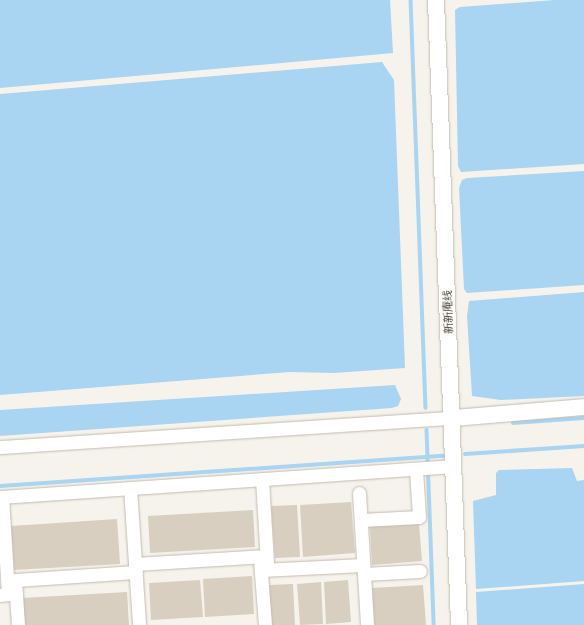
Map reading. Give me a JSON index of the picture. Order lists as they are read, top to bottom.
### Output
{
  "streets": {
    "street": ["新新庵线"]
  }
}
